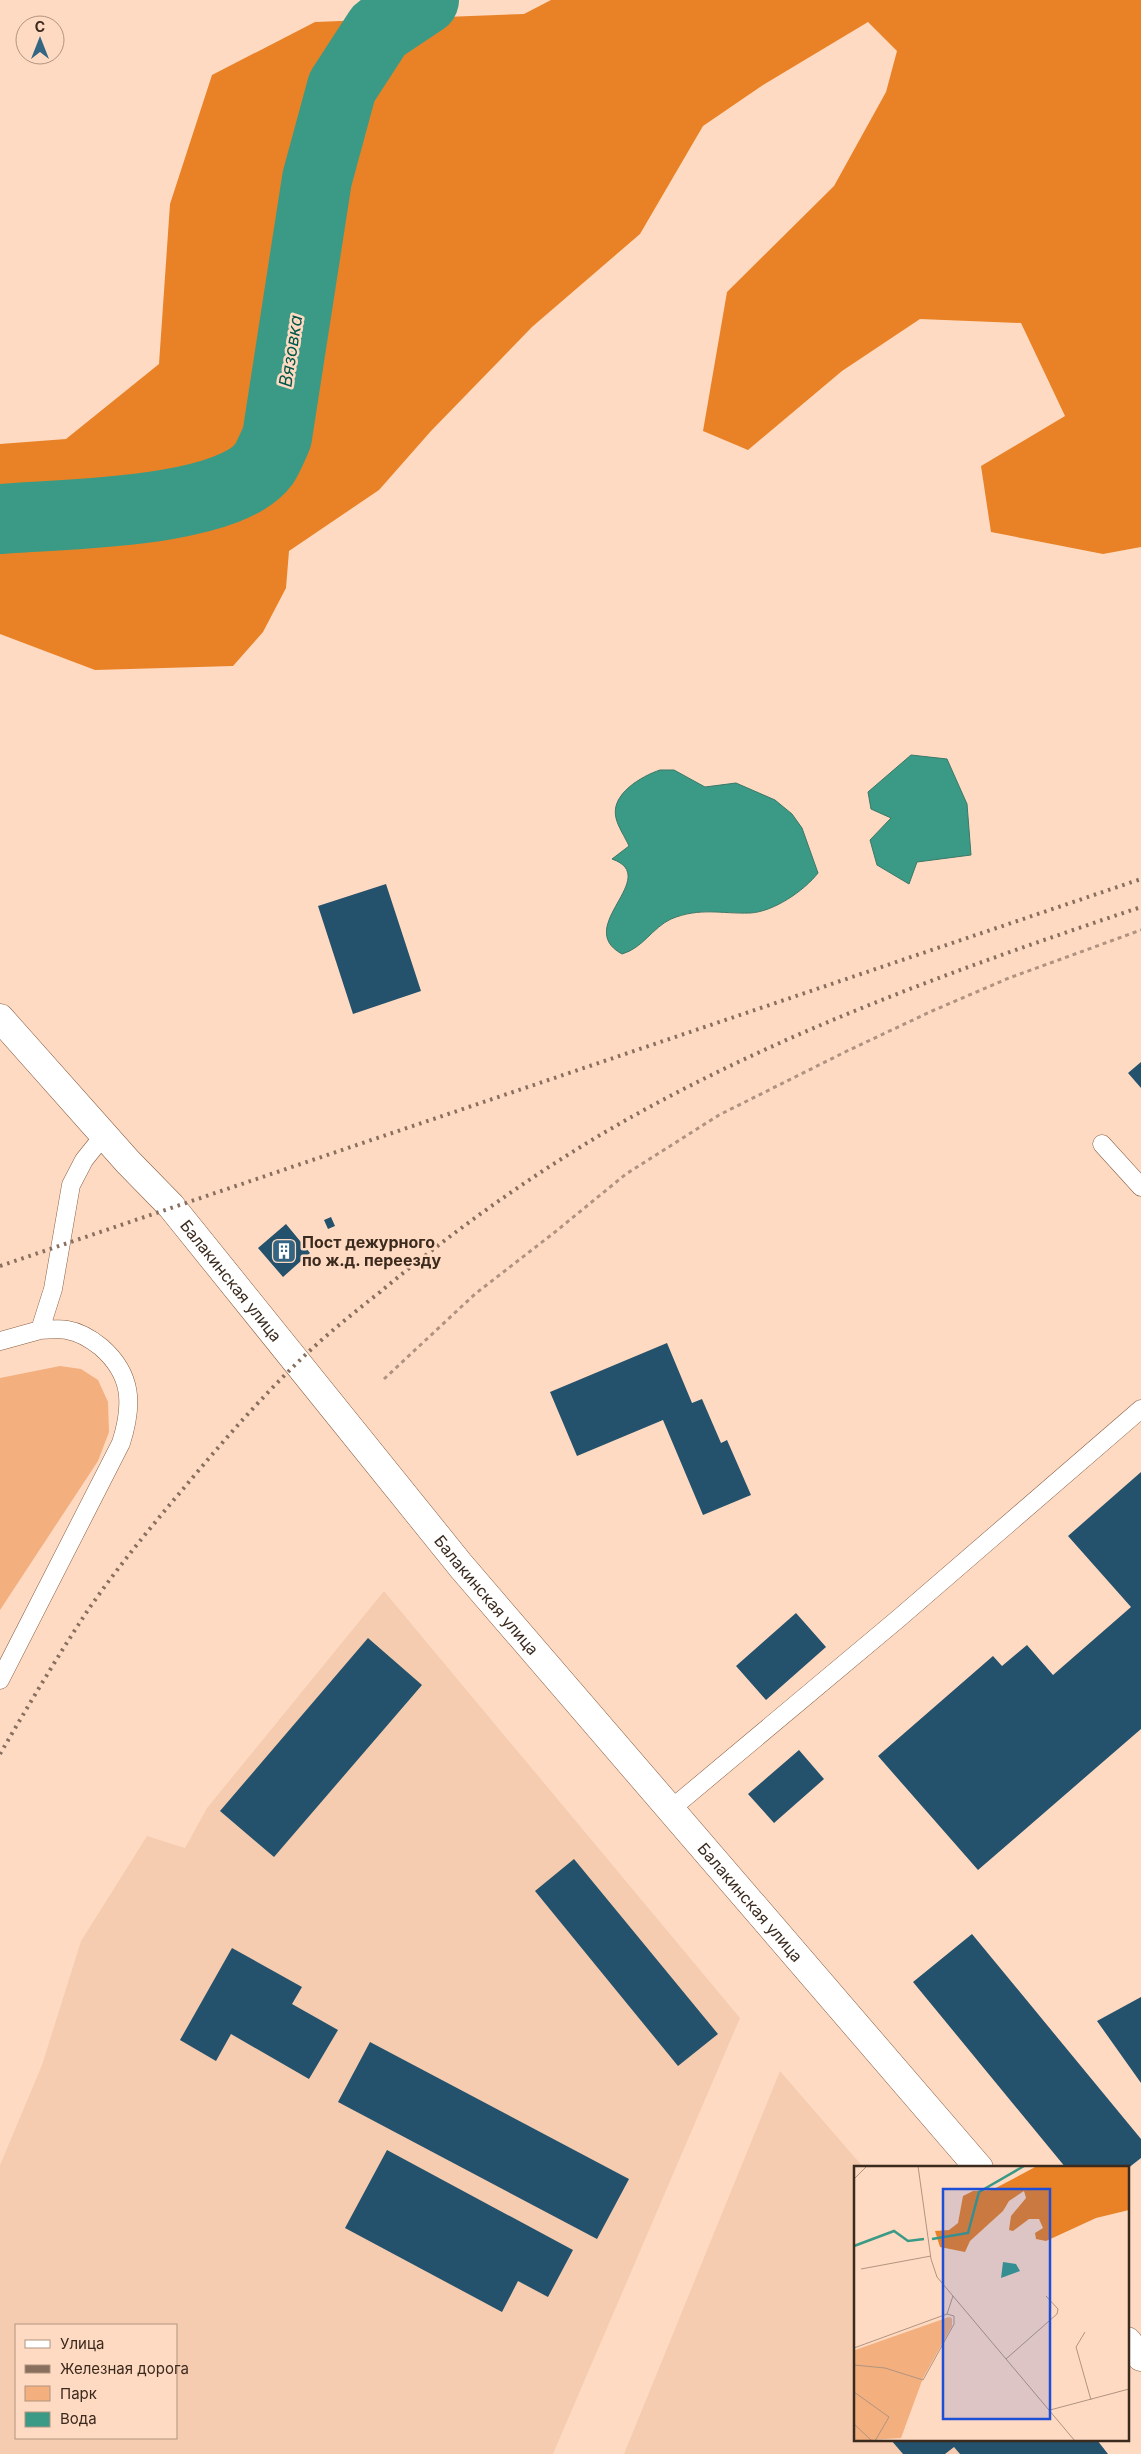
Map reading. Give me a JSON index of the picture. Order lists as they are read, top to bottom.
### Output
{
  "streets": {
    "street": ["Балакинская улица"]
  },
  "water": ["Вязовка"],
  "places": {
    "building": ["Пост дежурного по ж.д. переезду"]
  },
  "legend": [
    "Улица",
    "Железная дорога",
    "Парк",
    "Вода"
  ],
  "north": "top"
}
